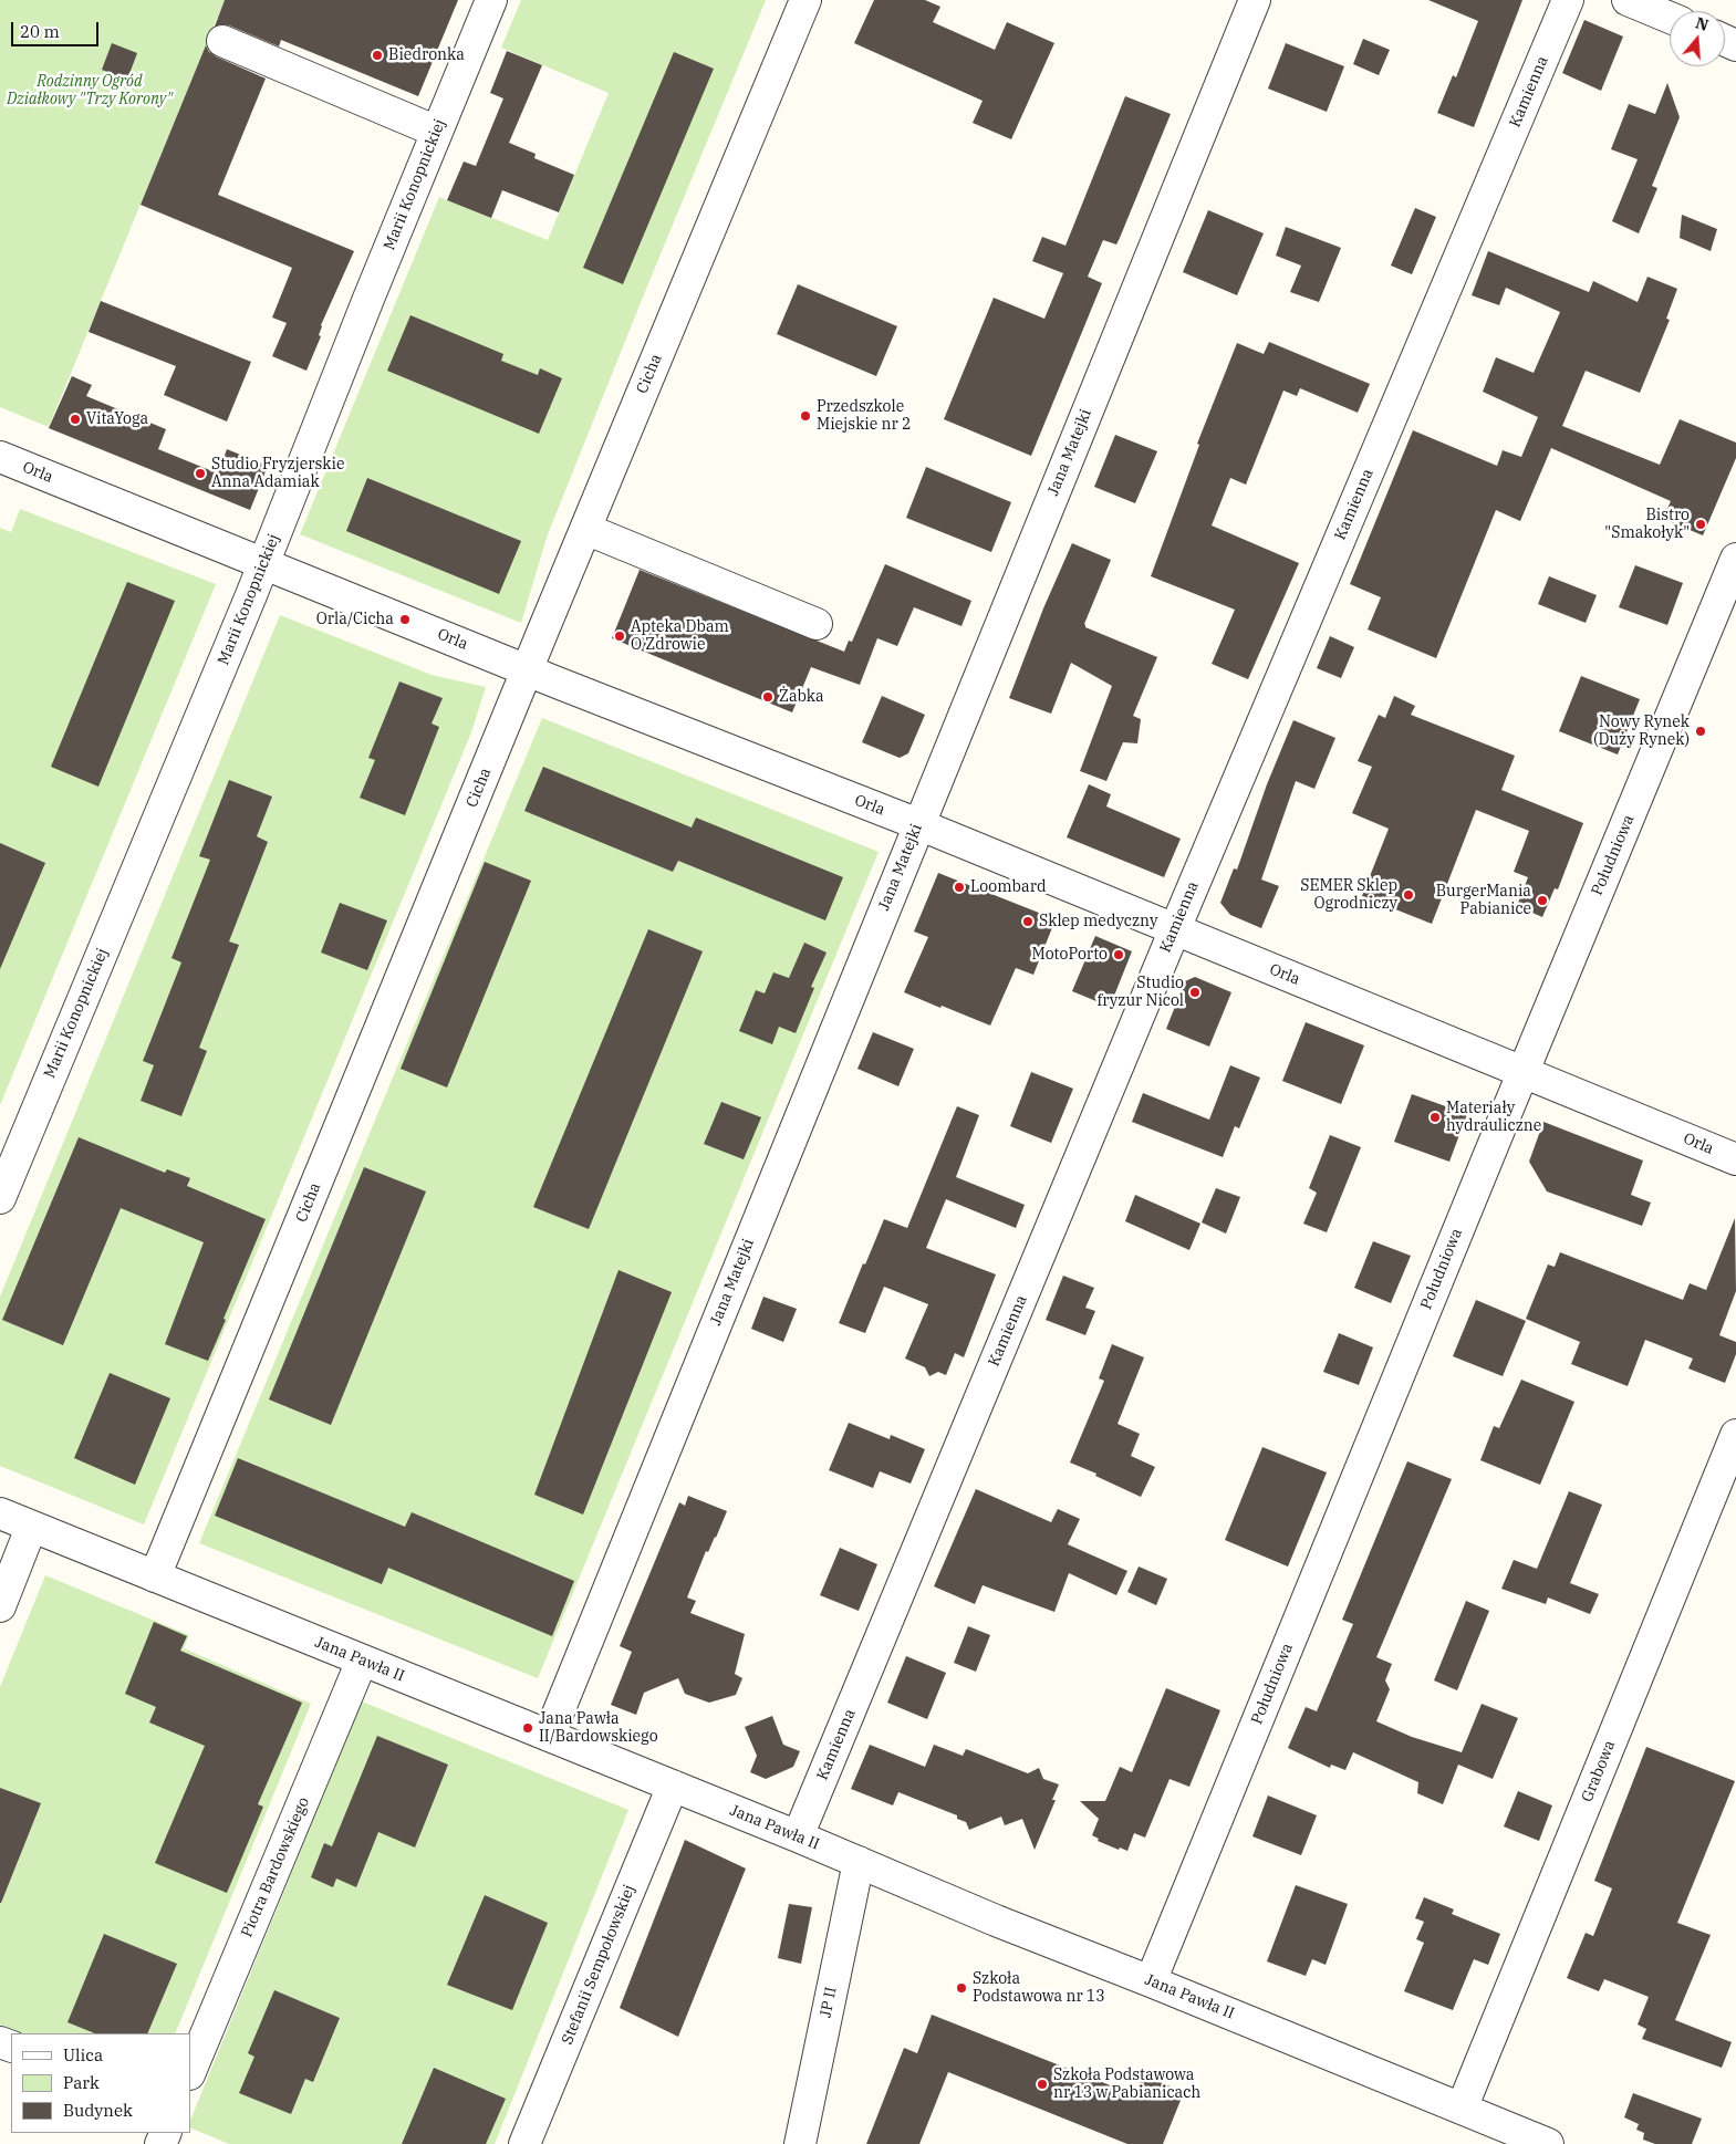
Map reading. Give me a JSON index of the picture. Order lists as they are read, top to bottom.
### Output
{
  "streets": {
    "street": [
      "Kamienna",
      "Marii Konopnickiej",
      "Cicha",
      "Jana Matejki",
      "Orla",
      "Południowa",
      "Jana Pawła II",
      "Grabowa",
      "Piotra Bardowskiego",
      "Stefanii Sempołowskiej",
      "JP II"
    ]
  },
  "crossings": [
    ["Kamienna", "Orla"],
    ["Kamienna", "Jana Pawła II"],
    ["Marii Konopnickiej", "Orla"],
    ["Cicha", "Orla"],
    ["Cicha", "Jana Pawła II"],
    ["Jana Matejki", "Orla"],
    ["Jana Matejki", "Jana Pawła II"],
    ["Orla", "Południowa"],
    ["Południowa", "Jana Pawła II"],
    ["Jana Pawła II", "Grabowa"],
    ["Jana Pawła II", "Piotra Bardowskiego"],
    ["Jana Pawła II", "Stefanii Sempołowskiej"],
    ["Jana Pawła II", "JP II"]
  ],
  "parks": ["Rodzinny Ogród Działkowy \"Trzy Korony\""],
  "places": [
    "Biedronka",
    "Przedszkole Miejskie nr 2",
    "VitaYoga",
    "Studio Fryzjerskie Anna Adamiak",
    "Bistro \"Smakołyk\"",
    "Orla/Cicha",
    "Apteka Dbam O Zdrowie",
    "Żabka",
    "Nowy Rynek (Duży Rynek)",
    "Loombard",
    "SEMER Sklep Ogrodniczy",
    "BurgerMania Pabianice",
    "Sklep medyczny",
    "MotoPorto",
    "Studio fryzur Nicol",
    "Materiały hydrauliczne",
    "Jana Pawła II/Bardowskiego",
    "Szkoła Podstawowa nr 13",
    "Szkoła Podstawowa nr 13 w Pabianicach"
  ],
  "legend": ["Ulica", "Park", "Budynek"],
  "scale_bar": "20 m",
  "north": "top"
}
